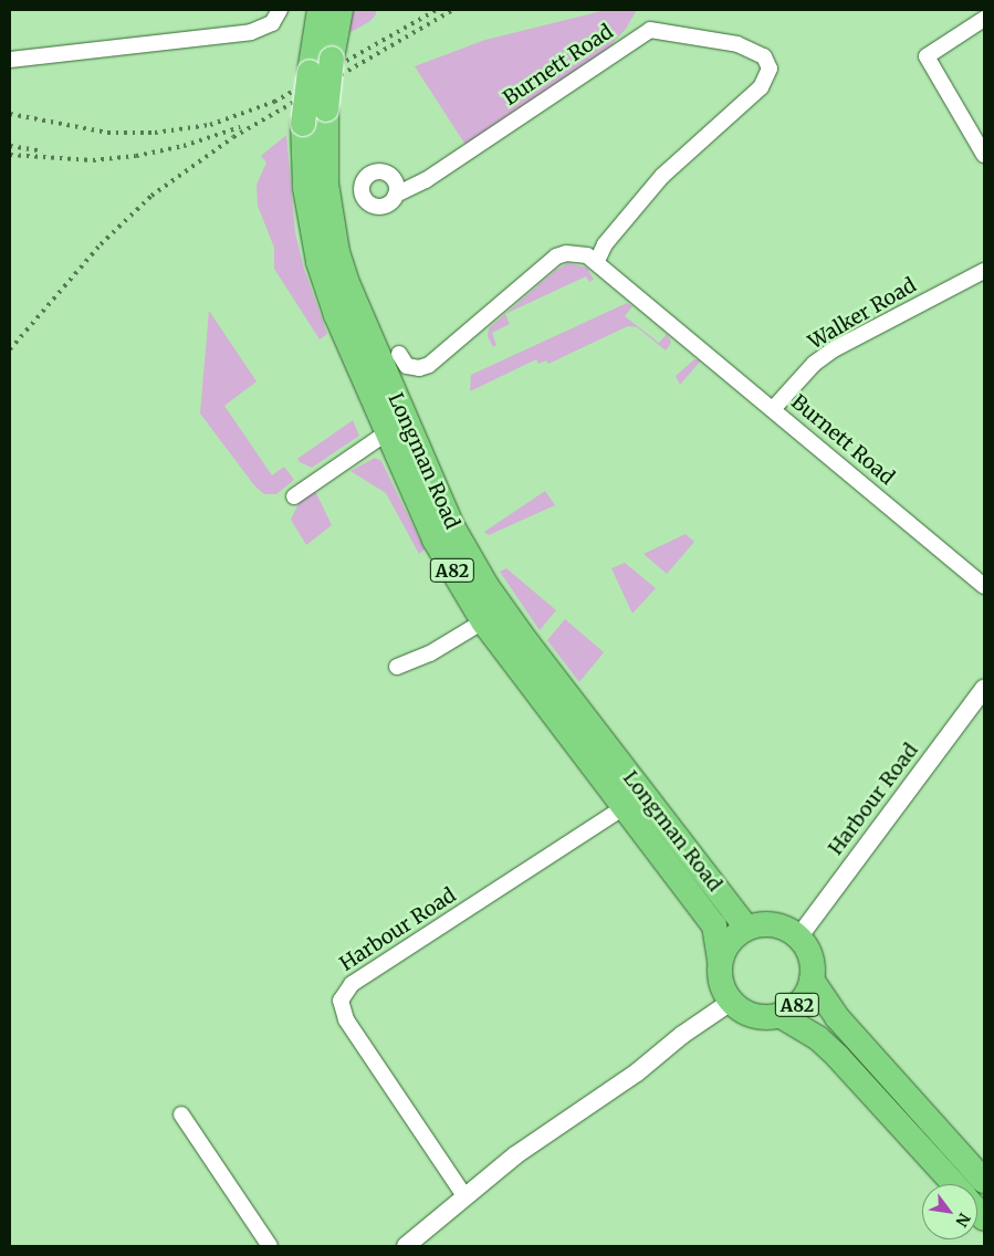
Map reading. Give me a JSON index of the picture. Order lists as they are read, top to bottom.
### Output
{
  "streets": {
    "highway": ["Longman Road", "A82"],
    "street": ["Burnett Road", "Walker Road", "Harbour Road"]
  },
  "crossings": [
    ["Burnett Road", "Walker Road"],
    ["Longman Road", "A82"],
    ["Longman Road", "Harbour Road"],
    ["A82", "Harbour Road"]
  ],
  "north": "bottom right"
}
